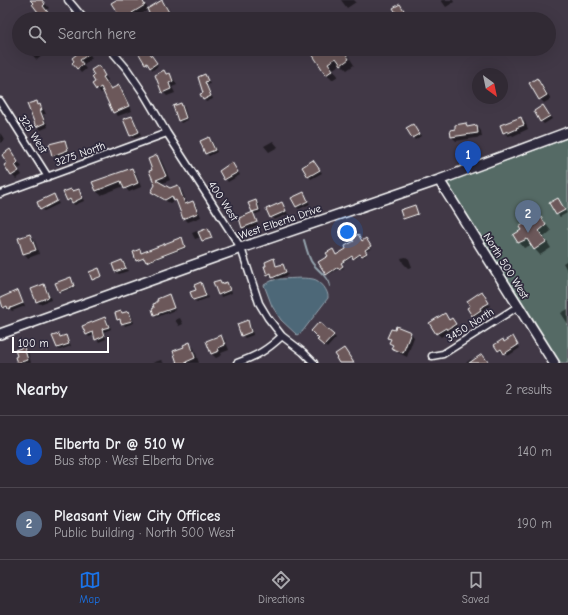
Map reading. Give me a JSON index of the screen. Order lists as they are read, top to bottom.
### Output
{
  "streets": {
    "main road": ["West Elberta Drive", "North 500 West"],
    "street": [
      "325 West",
      "3275 North",
      "400 West",
      "3450 North"
    ]
  },
  "crossings": [
    ["325 West", "3275 North"],
    ["3275 North", "400 West"],
    ["400 West", "West Elberta Drive"],
    ["West Elberta Drive", "North 500 West"],
    ["North 500 West", "3450 North"]
  ],
  "scale_bar": "100 m",
  "north": "bottom right",
  "page": {
    "search": "Search here",
    "pins": ["1", "2"],
    "scale": "100 m",
    "heading": ["Nearby", "2 results"],
    "list": [
      {
        "mark": "1",
        "name": "Elberta Dr @ 510 W",
        "note": "Bus stop · West Elberta Drive",
        "value": "140 m"
      },
      {
        "mark": "2",
        "name": "Pleasant View City Offices",
        "note": "Public building · North 500 West",
        "value": "190 m"
      }
    ],
    "nav": ["Map", "Directions", "Saved"]
  }
}
